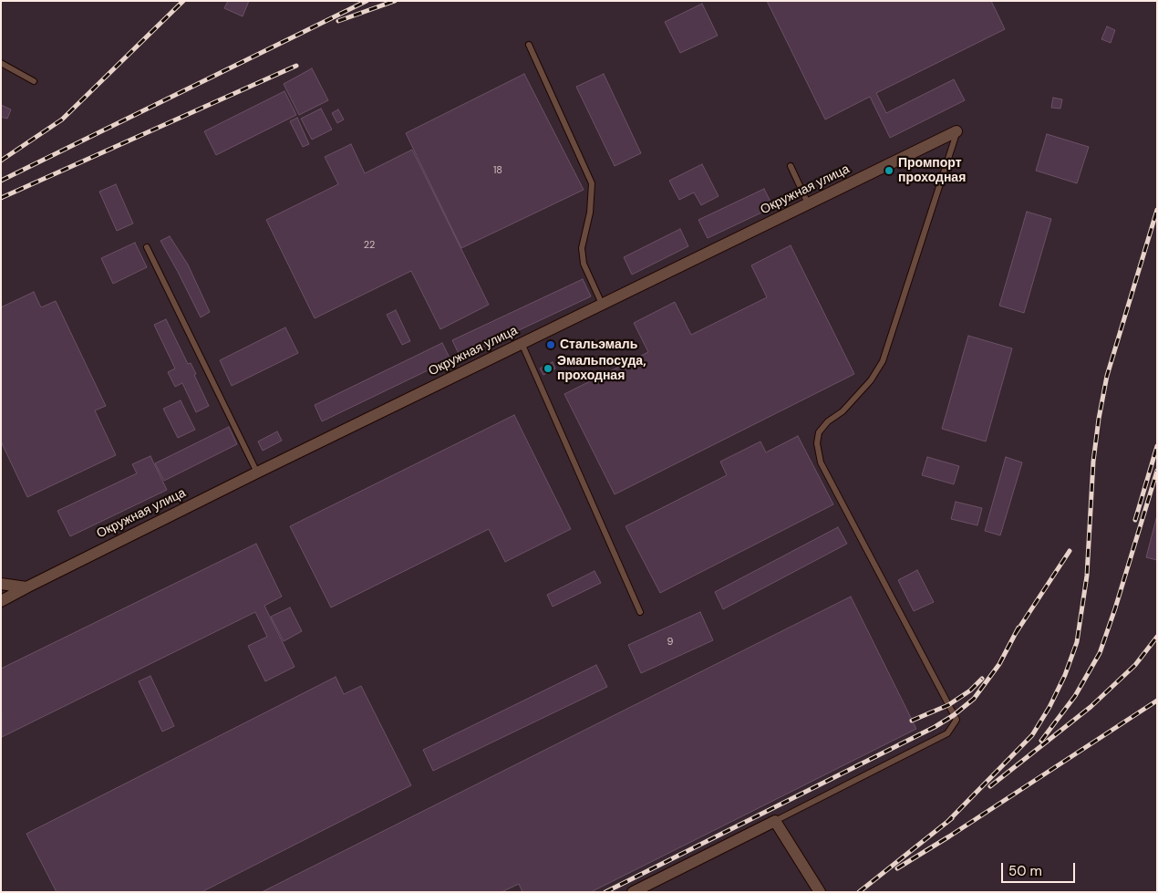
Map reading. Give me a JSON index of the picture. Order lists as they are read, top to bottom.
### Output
{
  "streets": {
    "street": ["Окружная улица"]
  },
  "places": ["Промпорт проходная", "Стальэмаль", "Эмальпосуда, проходная"],
  "house_numbers": ["18", "22", "9"],
  "scale_bar": "50 m"
}
